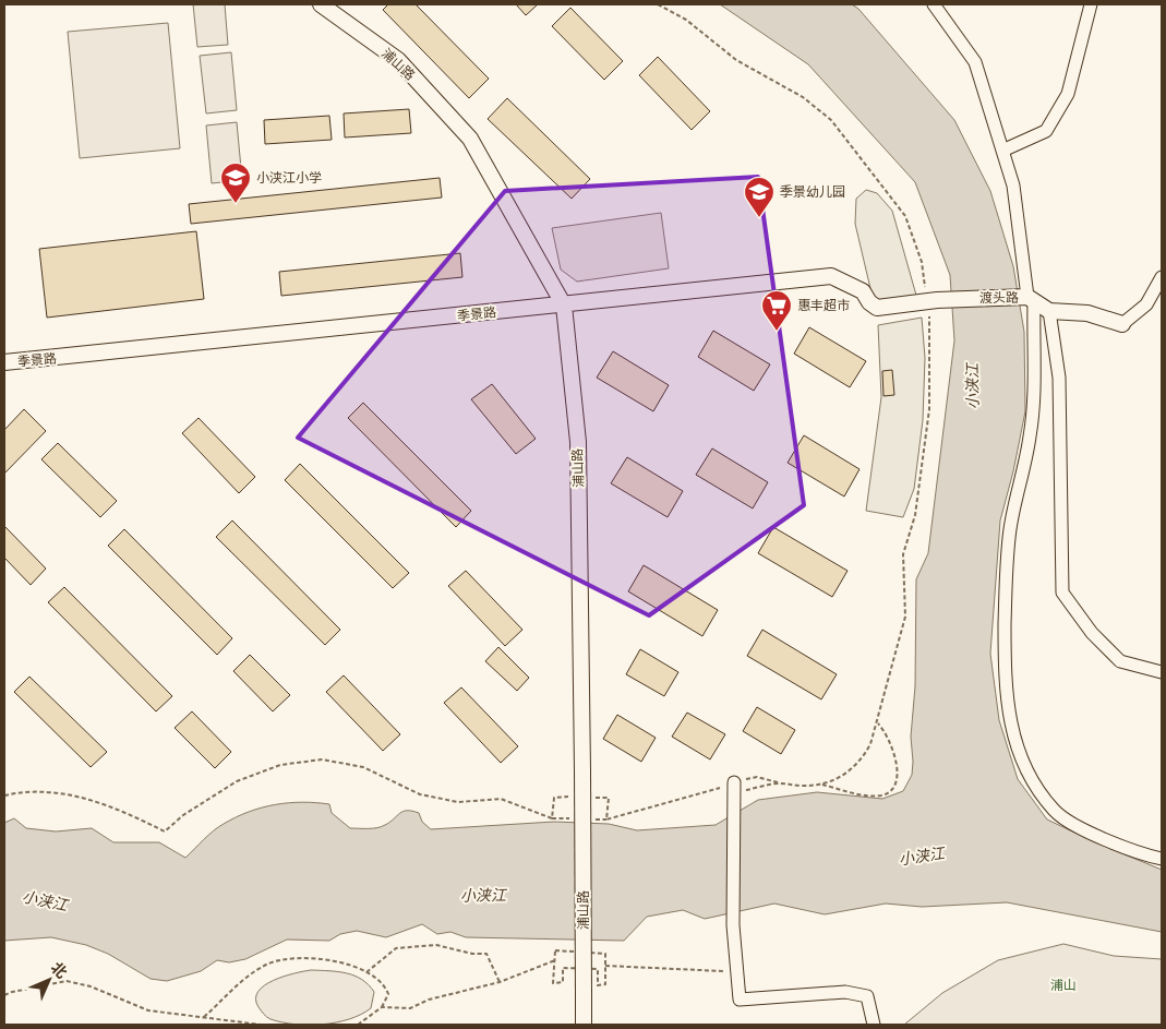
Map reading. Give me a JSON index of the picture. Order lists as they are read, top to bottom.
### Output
{
  "streets": {
    "street": ["浦山路", "渡头路", "季景路"]
  },
  "crossings": [
    ["浦山路", "季景路"],
    ["渡头路", "季景路"]
  ],
  "water": ["小浃江"],
  "parks": ["浦山"],
  "places": {
    "school or university": ["小浃江小学", "季景幼儿园"],
    "supermarket": ["惠丰超市"]
  },
  "north": "top right"
}
